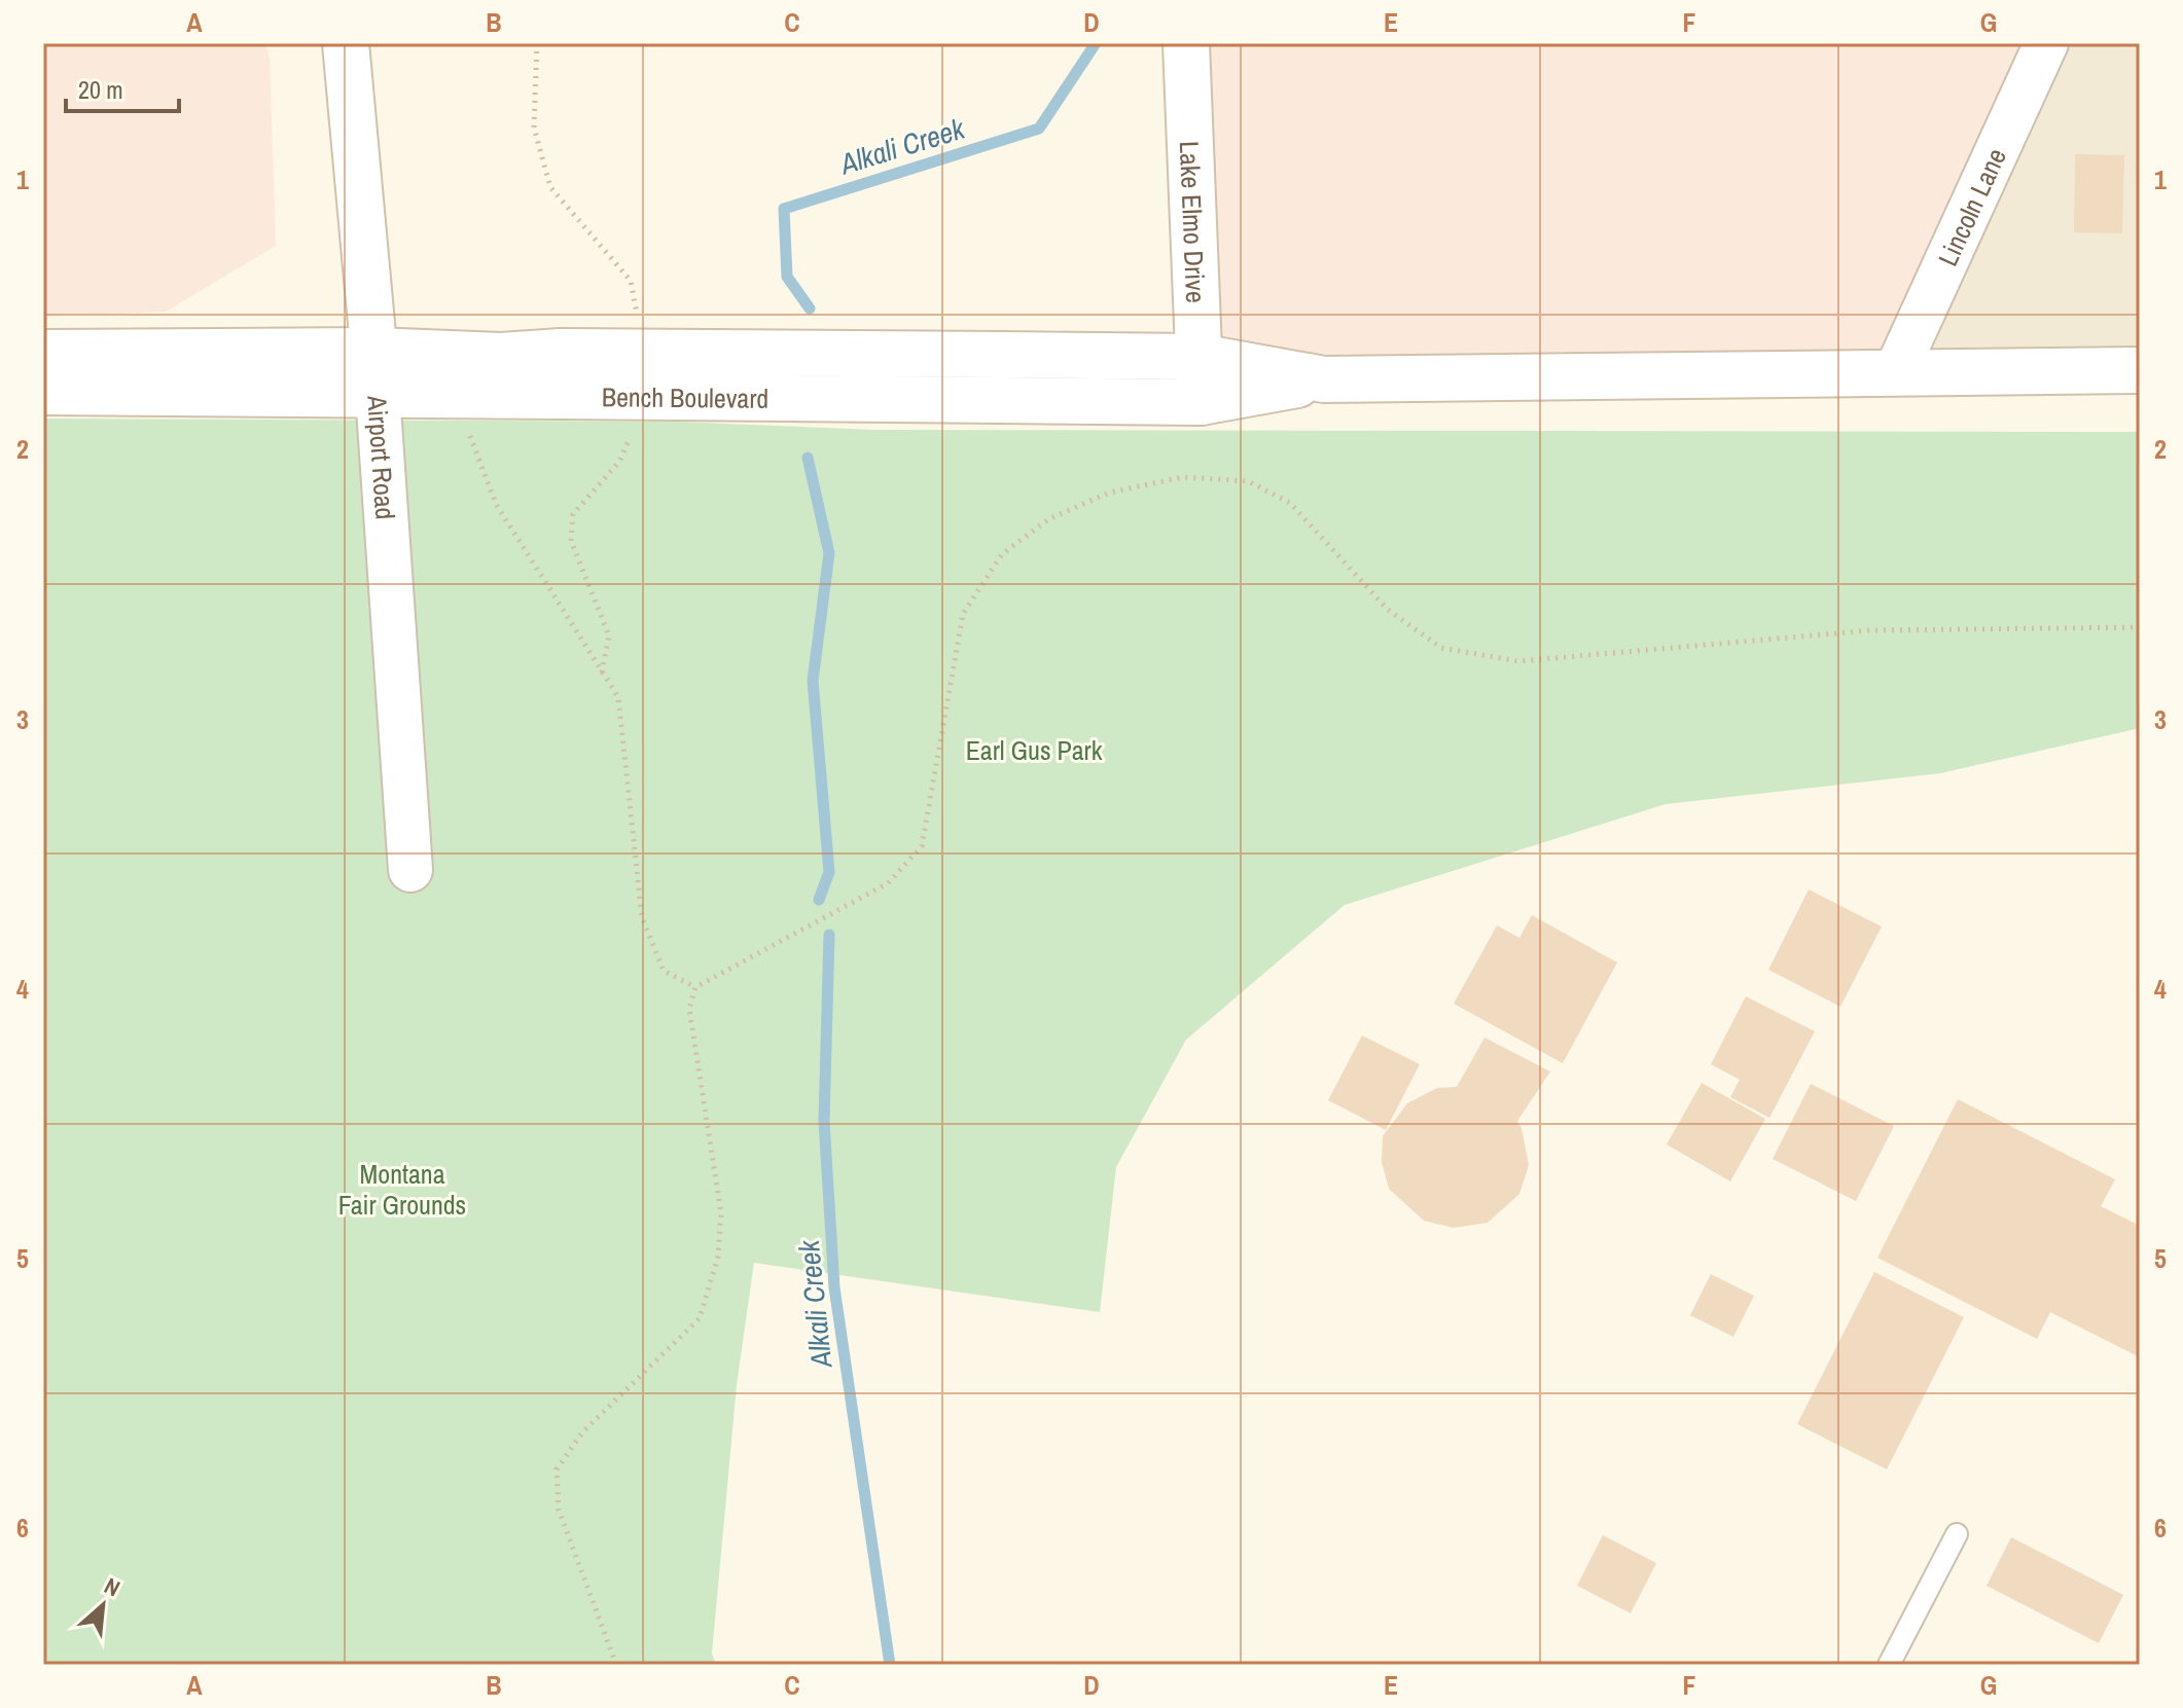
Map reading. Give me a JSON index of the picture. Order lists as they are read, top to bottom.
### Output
{
  "streets": {
    "main road": ["Lake Elmo Drive", "Bench Boulevard", "Airport Road"],
    "street": ["Lincoln Lane"]
  },
  "crossings": [
    ["Lake Elmo Drive", "Bench Boulevard"],
    ["Bench Boulevard", "Airport Road"]
  ],
  "water": ["Alkali Creek"],
  "parks": ["Earl Gus Park", "Montana Fair Grounds"],
  "scale_bar": "20 m",
  "north": "top right",
  "grid": {
    "columns": [
      "A",
      "B",
      "C",
      "D",
      "E",
      "F",
      "G"
    ],
    "rows": [
      "1",
      "2",
      "3",
      "4",
      "5",
      "6"
    ]
  }
}
